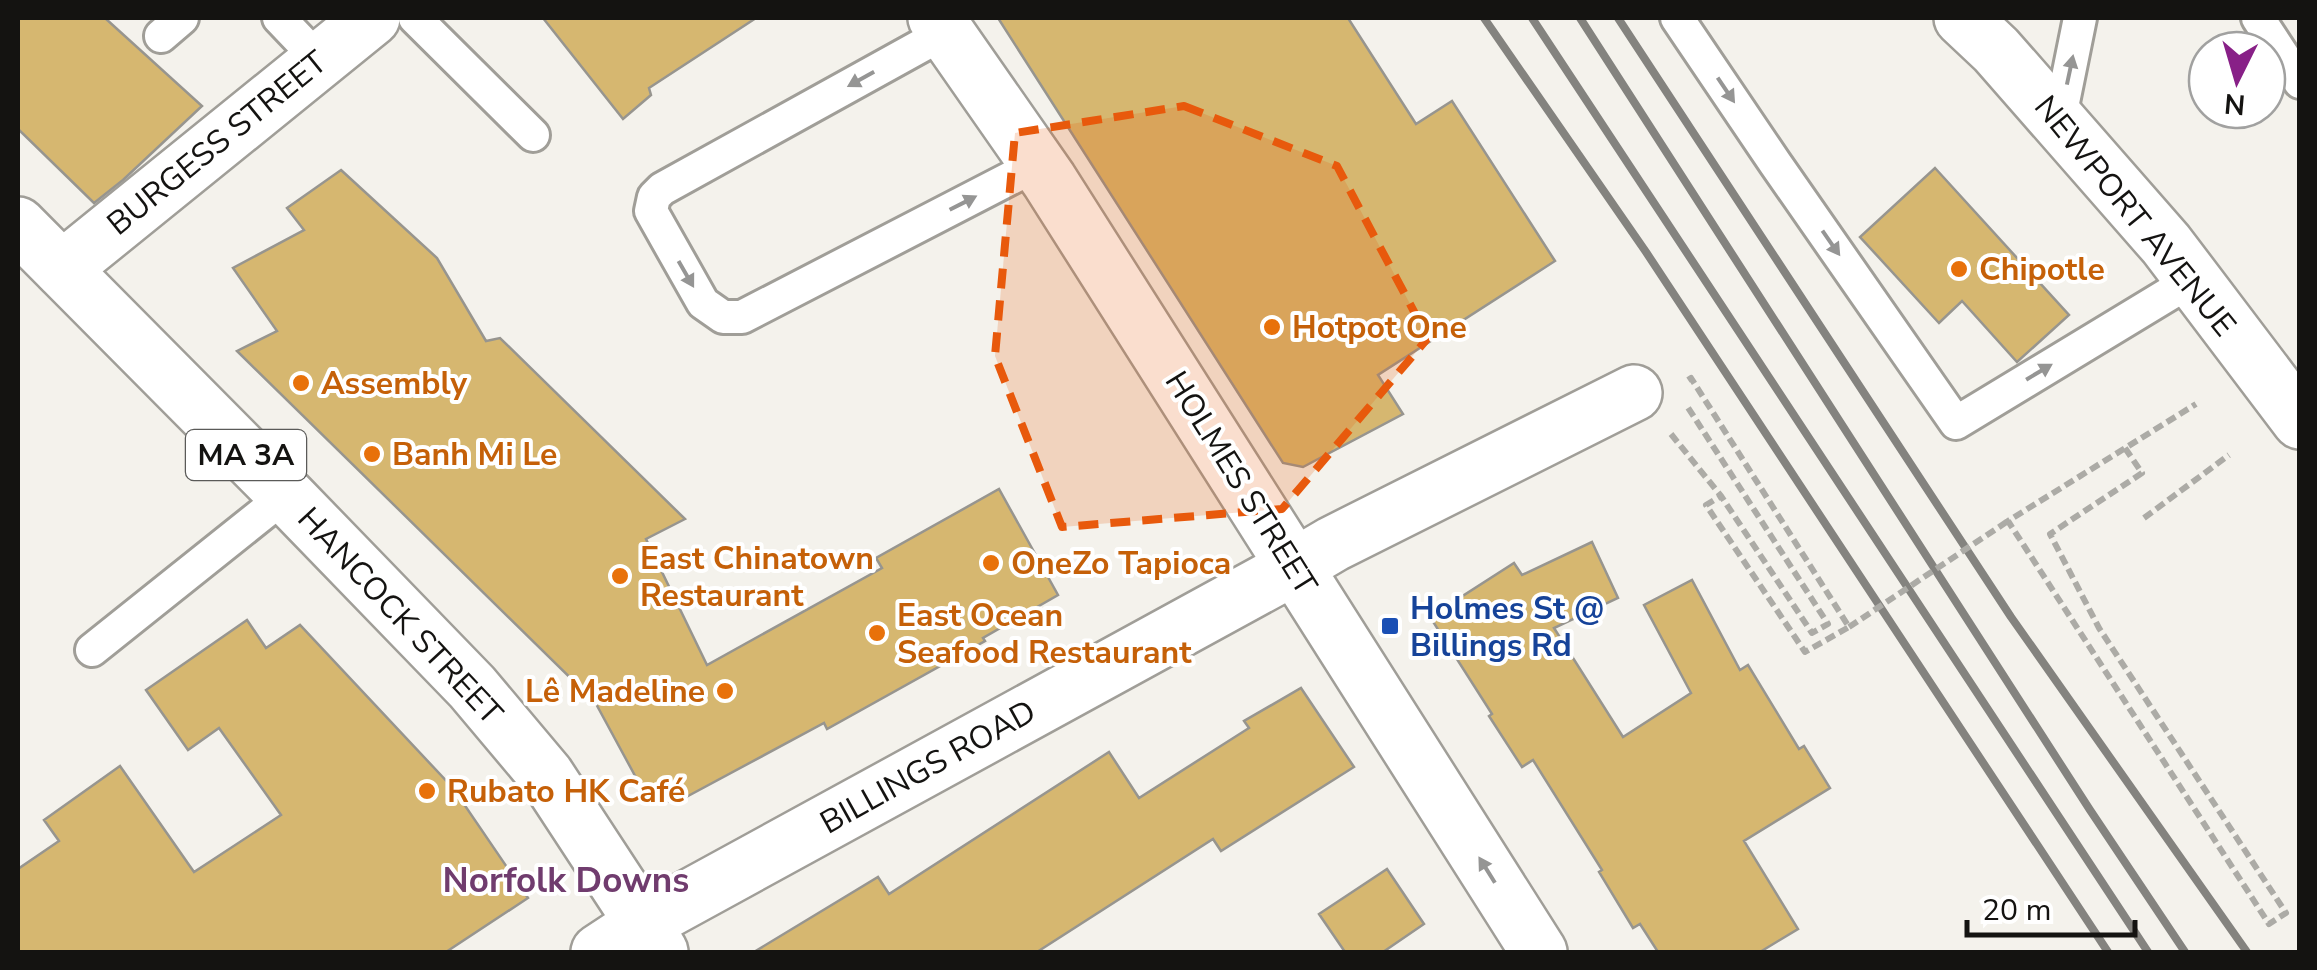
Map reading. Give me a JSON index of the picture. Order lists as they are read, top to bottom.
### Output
{
  "streets": {
    "street": [
      "BURGESS STREET",
      "NEWPORT AVENUE",
      "MA 3A",
      "HOLMES STREET",
      "HANCOCK STREET",
      "BILLINGS ROAD"
    ]
  },
  "crossings": [
    ["BURGESS STREET", "HANCOCK STREET"],
    ["HOLMES STREET", "BILLINGS ROAD"],
    ["HANCOCK STREET", "BILLINGS ROAD"]
  ],
  "one_way": ["HOLMES STREET"],
  "districts": ["Norfolk Downs"],
  "places": {
    "other": [
      "Chipotle",
      "Hotpot One",
      "Assembly",
      "Banh Mi Le",
      "OneZo Tapioca",
      "East Chinatown Restaurant",
      "East Ocean Seafood Restaurant",
      "Lê Madeline",
      "Rubato HK Café"
    ],
    "transit": ["Holmes St @ Billings Rd"]
  },
  "scale_bar": "20 m",
  "north": "bottom"
}
